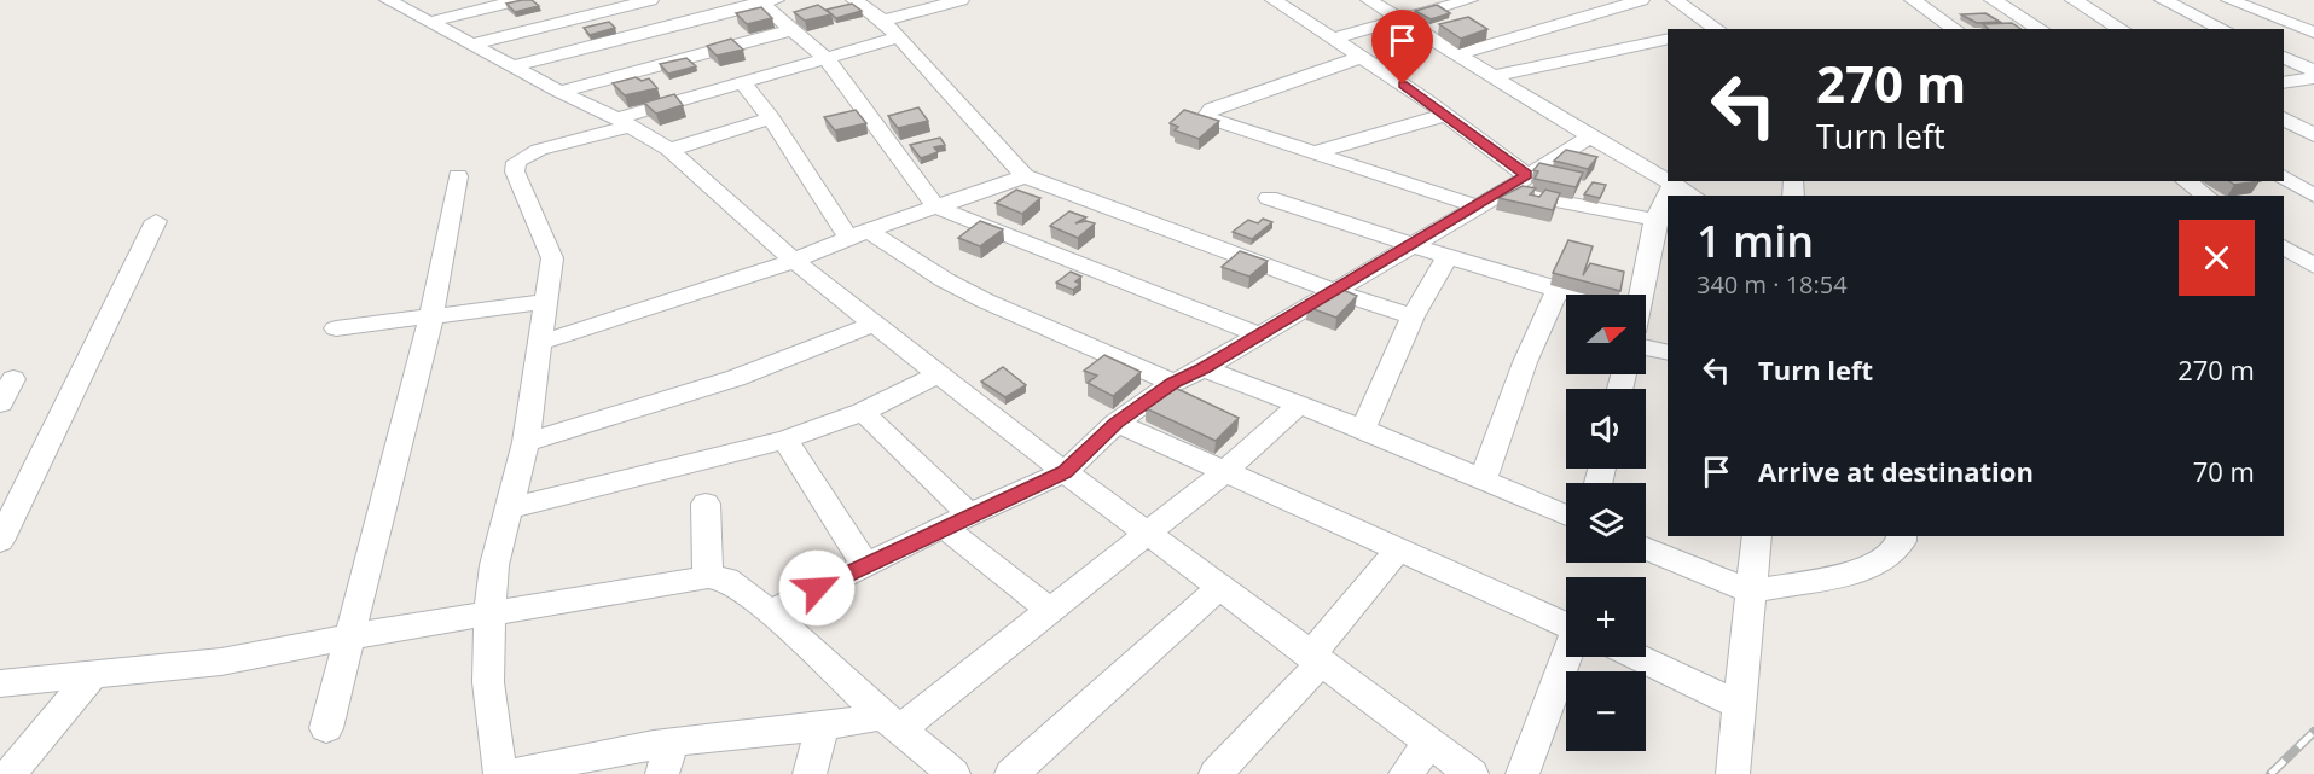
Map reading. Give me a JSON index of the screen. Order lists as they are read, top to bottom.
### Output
{
  "north": "right",
  "page": {
    "turn": ["270 m", "Turn left"],
    "heading": ["1 min", "340 m · 18:54"],
    "map_buttons": ["+", "−"],
    "list": [
      {
        "name": "Turn left",
        "value": "270 m"
      },
      {
        "name": "Arrive at destination",
        "value": "70 m"
      }
    ]
  }
}
